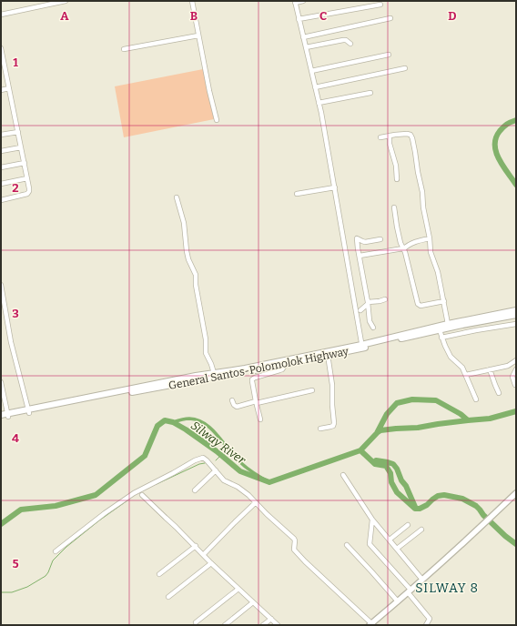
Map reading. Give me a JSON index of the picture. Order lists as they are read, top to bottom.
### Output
{
  "streets": {
    "highway": ["General Santos-Polomolok Highway"]
  },
  "districts": ["SILWAY 8"],
  "water": ["Silway River"],
  "grid": {
    "columns": [
      "A",
      "B",
      "C",
      "D"
    ],
    "rows": [
      "1",
      "2",
      "3",
      "4",
      "5"
    ]
  }
}
